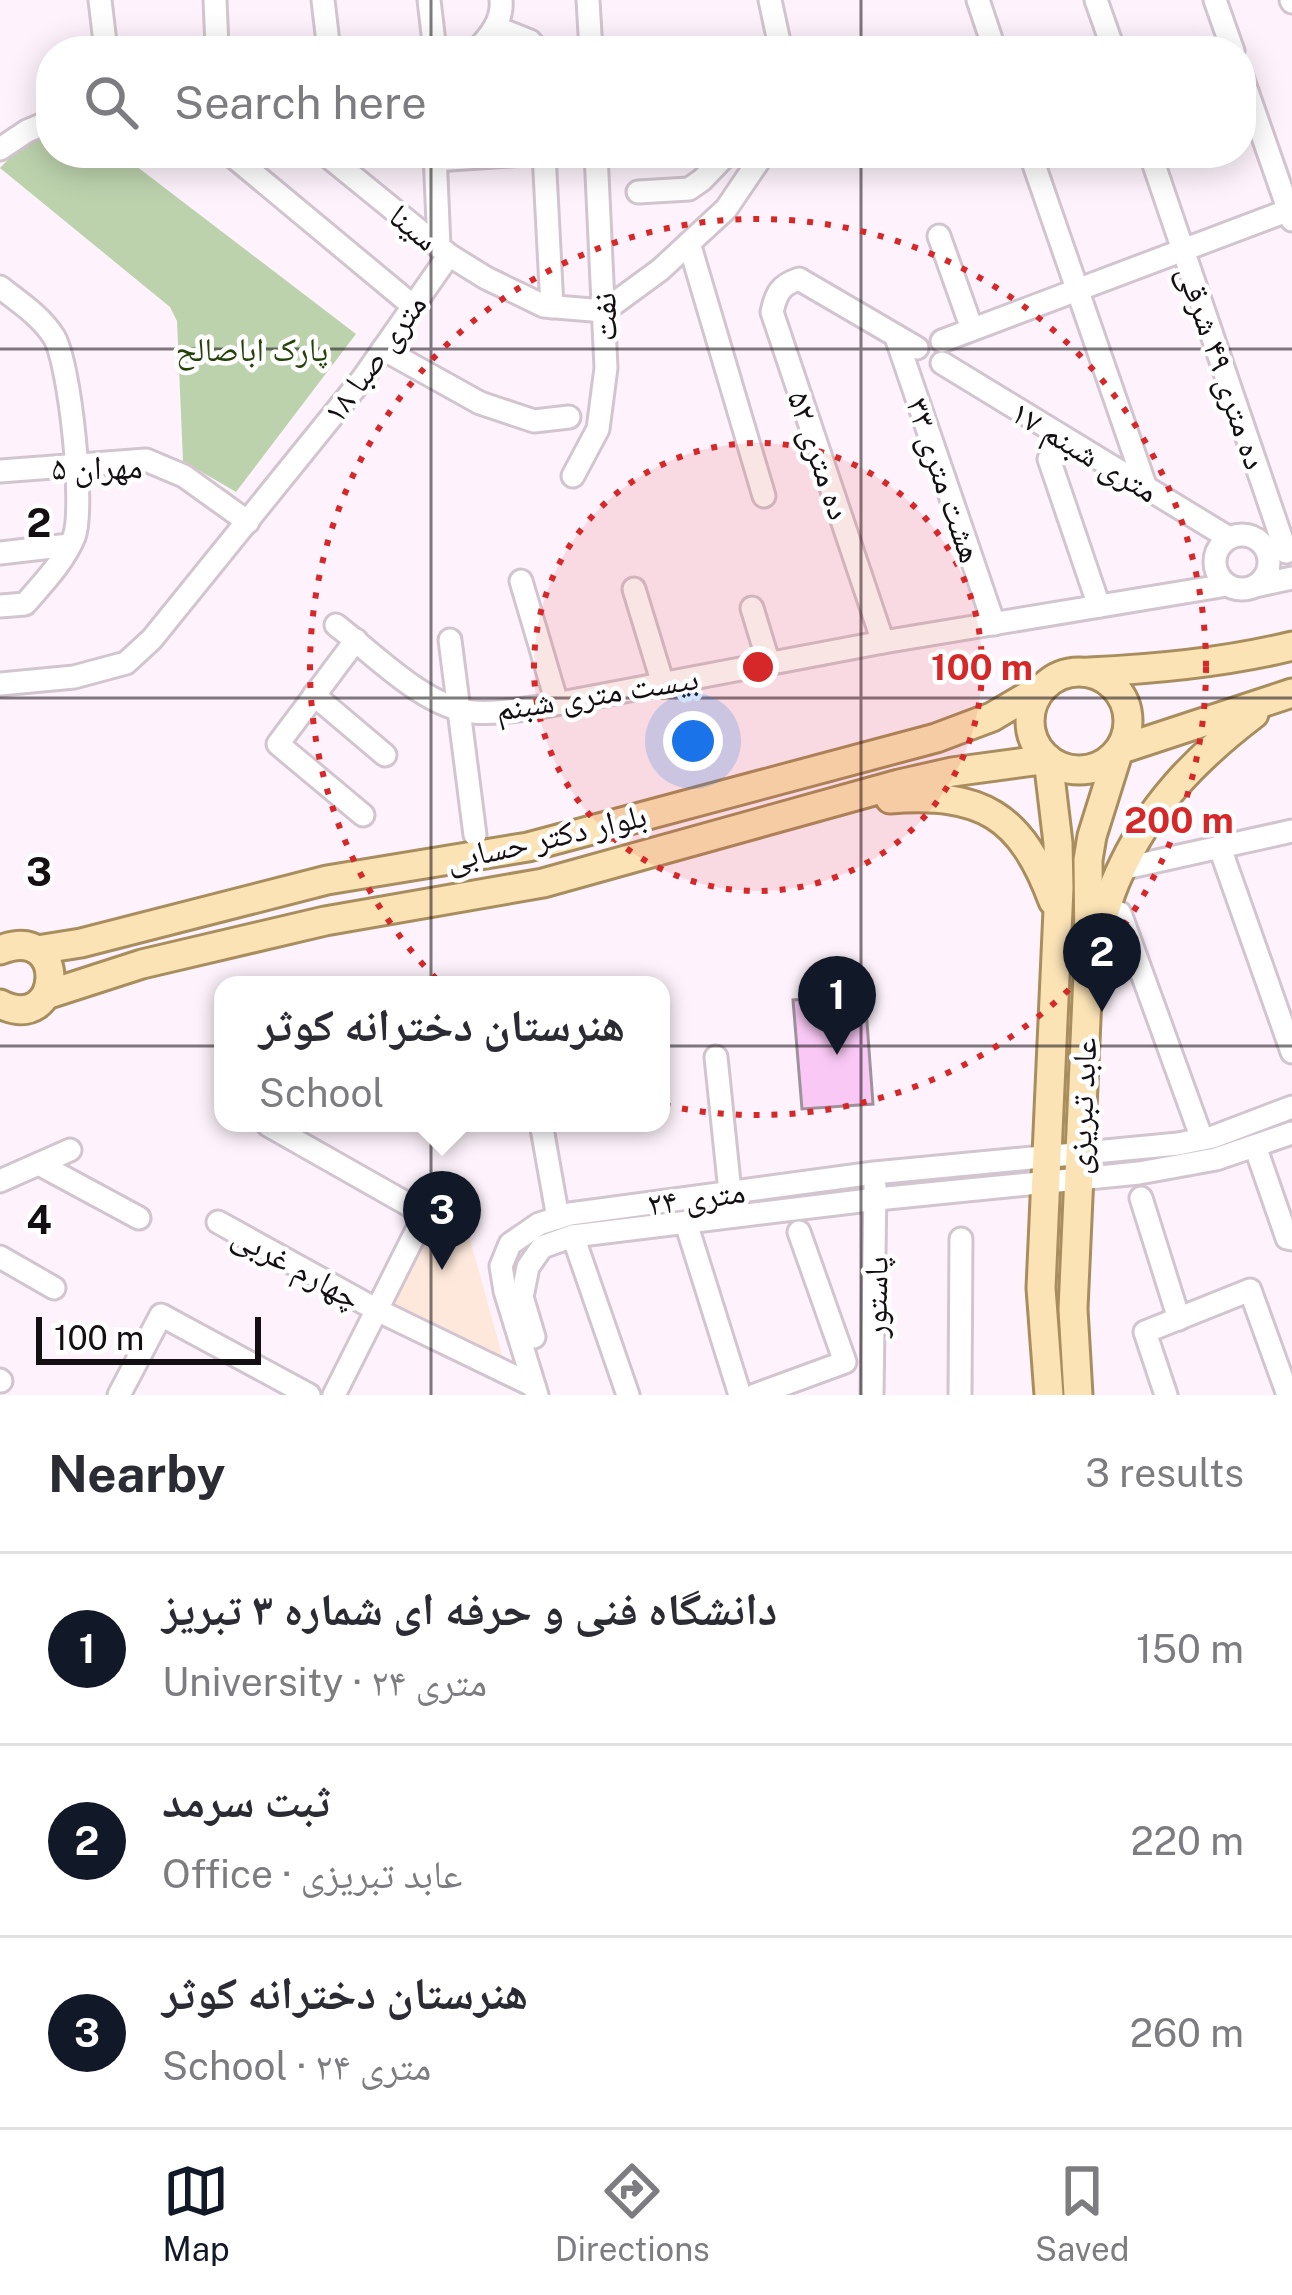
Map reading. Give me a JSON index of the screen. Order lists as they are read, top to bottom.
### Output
{
  "streets": {
    "main road": ["بلوار دکتر حسابی", "عابد تبریزی"],
    "street": [
      "سینا",
      "نفت",
      "متری صبا ۱۸",
      "ده متری ۴۹ شرقی",
      "۱۷ متری شبنم",
      "ده متری ۵۲",
      "مهران ۵",
      "هشت متری ۳۳",
      "بیست متری شبنم",
      "۲۴ متری",
      "چهارم غربی",
      "پاستور"
    ]
  },
  "crossings": [
    ["سینا", "متری صبا ۱۸"],
    ["متری صبا ۱۸", "مهران ۵"],
    ["ده متری ۴۹ شرقی", "۱۷ متری شبنم"],
    ["ده متری ۴۹ شرقی", "بیست متری شبنم"],
    ["۱۷ متری شبنم", "ده متری ۵۲"],
    ["۱۷ متری شبنم", "هشت متری ۳۳"],
    ["۱۷ متری شبنم", "بیست متری شبنم"],
    ["ده متری ۵۲", "هشت متری ۳۳"],
    ["ده متری ۵۲", "بیست متری شبنم"],
    ["هشت متری ۳۳", "بیست متری شبنم"],
    ["بلوار دکتر حسابی", "عابد تبریزی"],
    ["عابد تبریزی", "۲۴ متری"],
    ["۲۴ متری", "چهارم غربی"],
    ["۲۴ متری", "پاستور"]
  ],
  "parks": ["پارک اباصالح"],
  "scale_bar": "100 m",
  "page": {
    "search": "Search here",
    "pins": ["2", "1", "3"],
    "popup": ["هنرستان دخترانه کوثر", "School"],
    "scale": "100 m",
    "heading": ["Nearby", "3 results"],
    "list": [
      {
        "mark": "1",
        "name": "دانشگاه فنی و حرفه ای شماره ۳ تبریز",
        "note": "University · ۲۴ متری",
        "value": "150 m"
      },
      {
        "mark": "2",
        "name": "ثبت سرمد",
        "note": "Office · عابد تبریزی",
        "value": "220 m"
      },
      {
        "mark": "3",
        "name": "هنرستان دخترانه کوثر",
        "note": "School · ۲۴ متری",
        "value": "260 m"
      }
    ],
    "nav": ["Map", "Directions", "Saved"]
  },
  "grid": {
    "rows": ["2", "3", "4"]
  },
  "rings": ["100 m", "200 m"]
}
